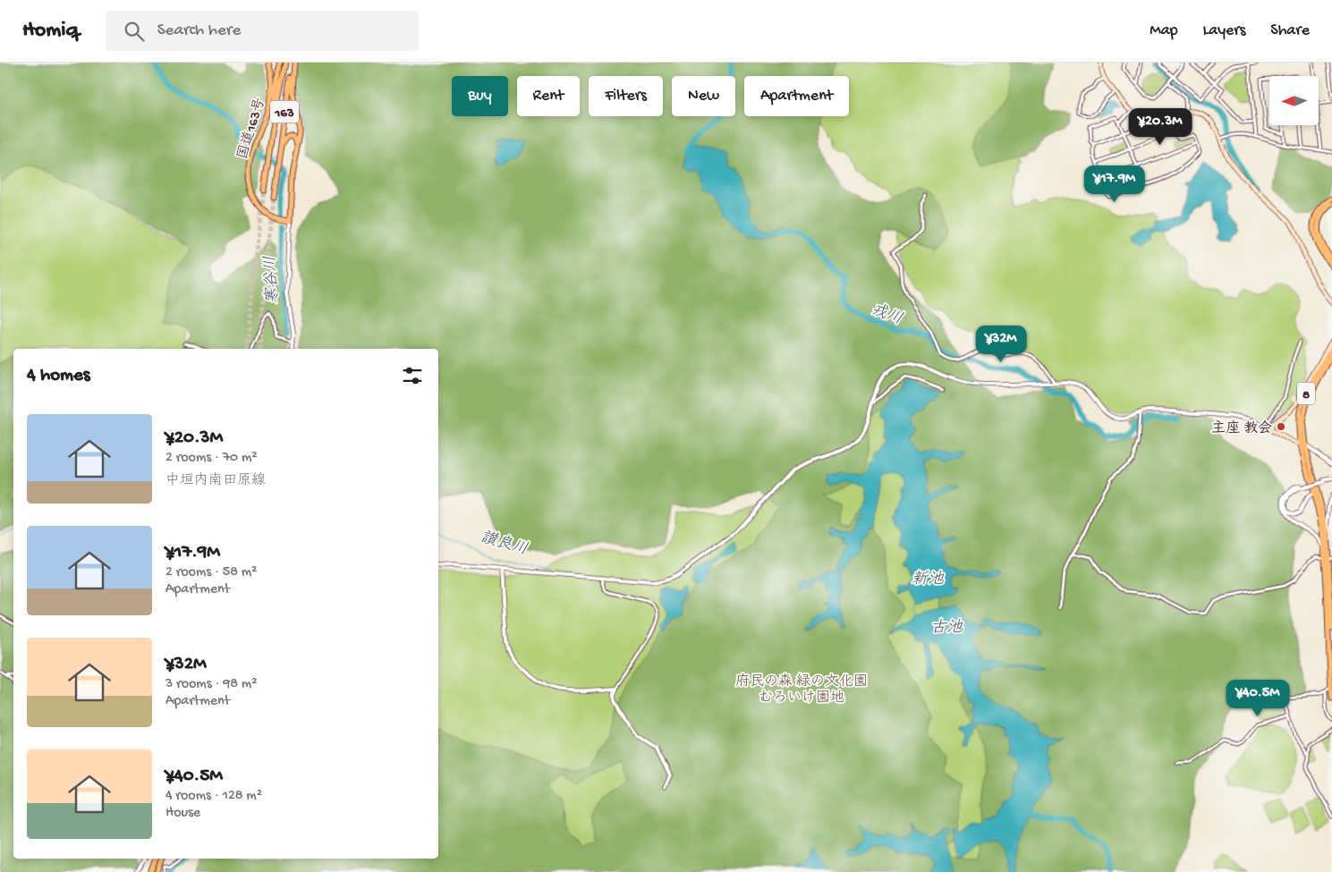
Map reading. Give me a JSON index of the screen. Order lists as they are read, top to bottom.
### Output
{
  "streets": {
    "main road": ["163", "国道163号", "8"]
  },
  "crossings": [
    ["163", "国道163号"]
  ],
  "water": [
    "寒谷川",
    "戎川",
    "讃良川",
    "新池",
    "古池"
  ],
  "parks": ["府民の森 緑の文化園 むろいけ園地"],
  "places": ["主座 教会"],
  "north": "left",
  "page": {
    "header": "Homiq",
    "search": "Search here",
    "nav": ["Map", "Layers", "Share"],
    "chip": [
      "Buy",
      "Rent",
      "Filters",
      "New",
      "Apartment"
    ],
    "price": [
      "¥20.3M",
      "¥17.9M",
      "¥32M",
      "¥40.5M"
    ],
    "heading": "4 homes",
    "list": [
      {
        "name": "¥20.3M",
        "note": "2 rooms · 70 m² · 中垣内南田原線"
      },
      {
        "name": "¥17.9M",
        "note": "2 rooms · 58 m² · Apartment"
      },
      {
        "name": "¥32M",
        "note": "3 rooms · 98 m² · Apartment"
      },
      {
        "name": "¥40.5M",
        "note": "4 rooms · 128 m² · House"
      }
    ]
  }
}
